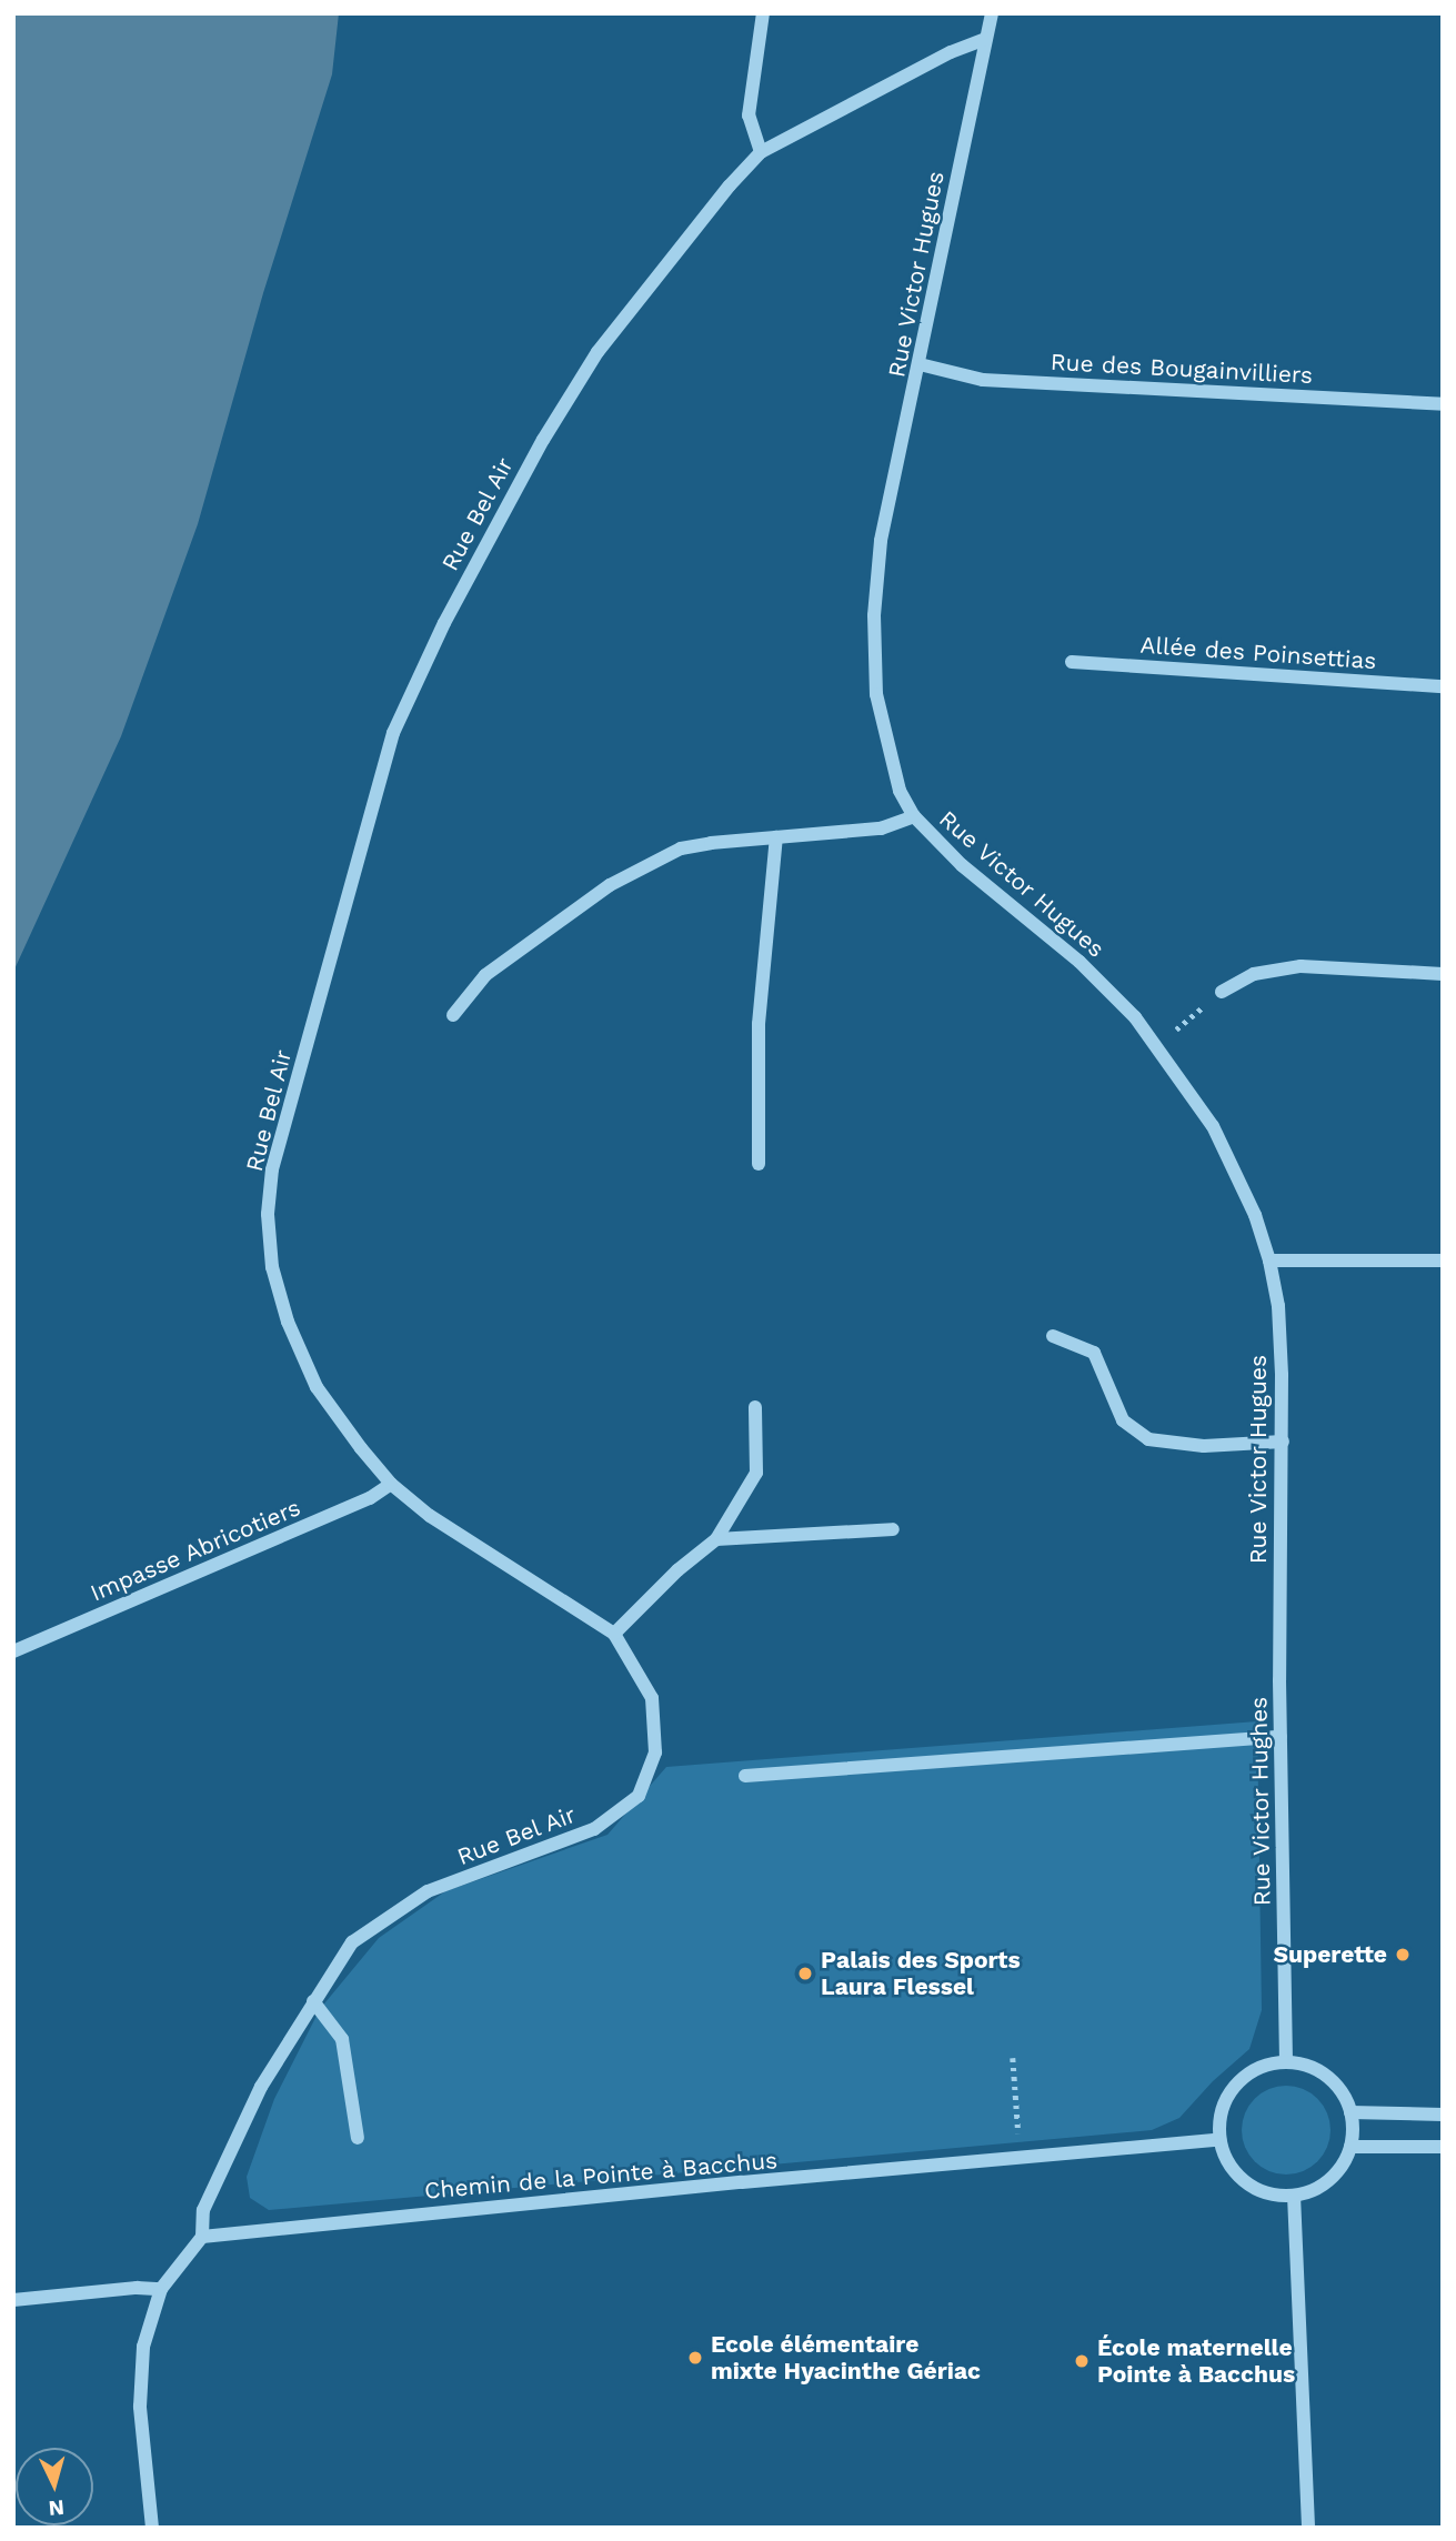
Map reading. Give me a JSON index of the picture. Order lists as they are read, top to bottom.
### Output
{
  "streets": {
    "street": [
      "Rue Victor Hugues",
      "Rue des Bougainvilliers",
      "Rue Bel Air",
      "Allée des Poinsettias",
      "Impasse Abricotiers",
      "Rue Victor Hughes",
      "Chemin de la Pointe à Bacchus"
    ]
  },
  "crossings": [
    ["Rue Victor Hugues", "Rue des Bougainvilliers"],
    ["Rue Victor Hugues", "Rue Bel Air"],
    ["Rue Victor Hugues", "Rue Victor Hughes"],
    ["Rue Bel Air", "Impasse Abricotiers"],
    ["Rue Bel Air", "Chemin de la Pointe à Bacchus"],
    ["Rue Victor Hughes", "Chemin de la Pointe à Bacchus"]
  ],
  "places": [
    "Superette",
    "Palais des Sports Laura Flessel",
    "Ecole élémentaire mixte Hyacinthe Gériac",
    "École maternelle Pointe à Bacchus"
  ],
  "north": "bottom"
}
